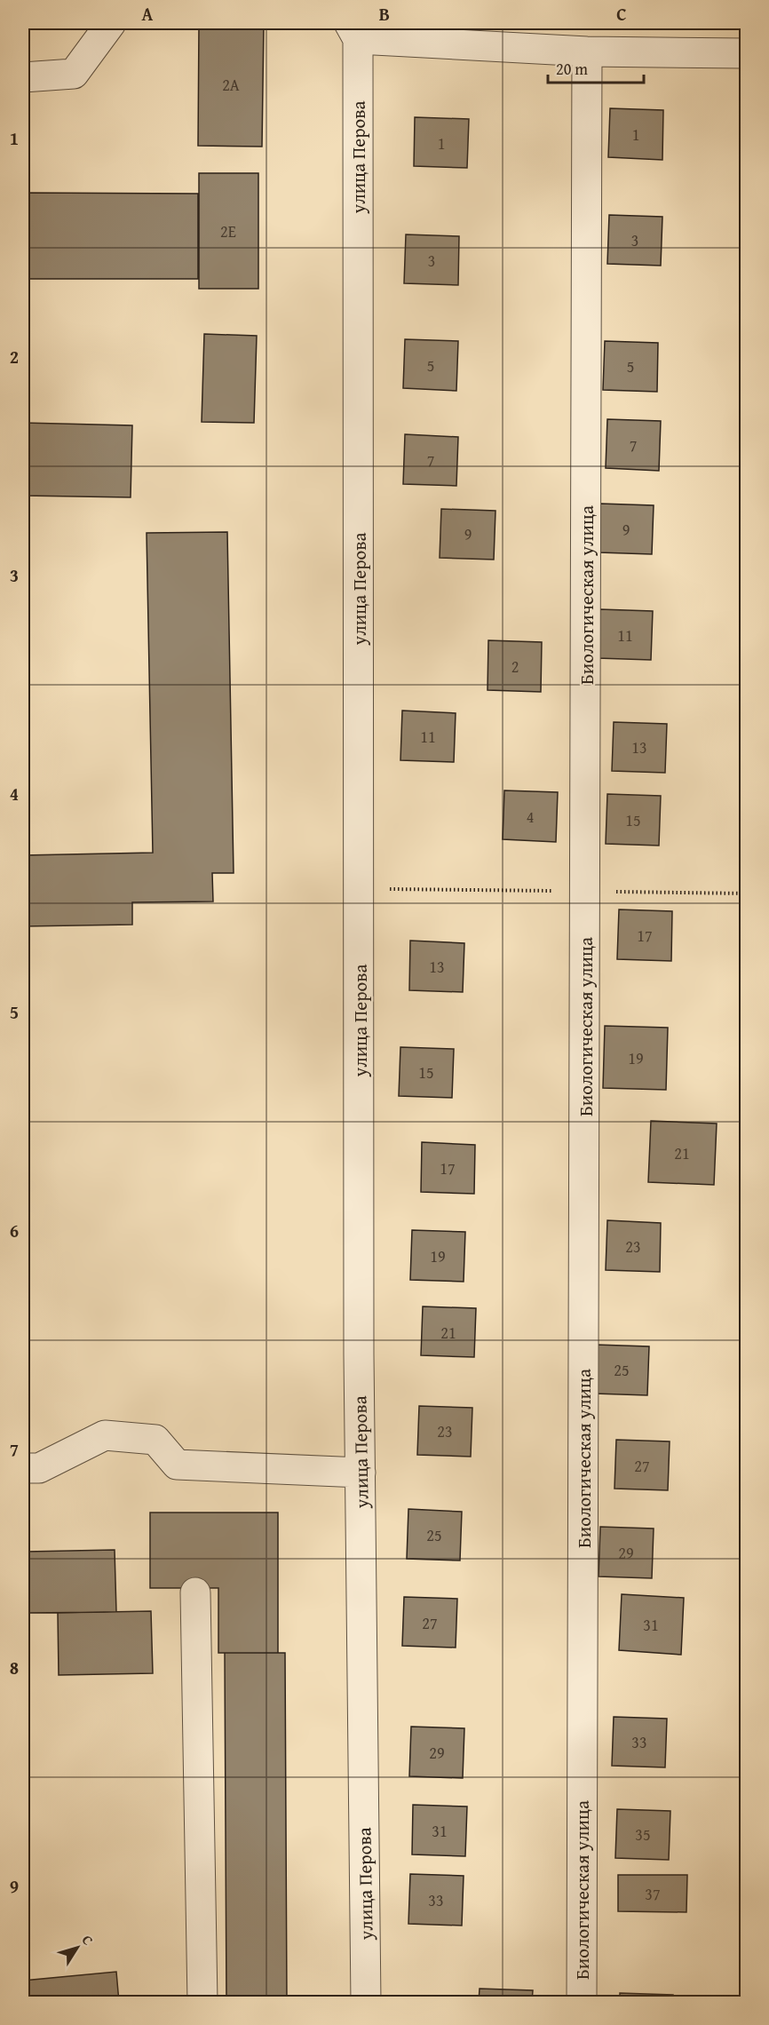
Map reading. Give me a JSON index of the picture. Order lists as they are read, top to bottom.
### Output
{
  "streets": {
    "street": ["улица Перова", "Биологическая улица"]
  },
  "house_numbers": [
    "2А",
    "1",
    "1",
    "2Е",
    "3",
    "3",
    "5",
    "5",
    "7",
    "7",
    "9",
    "9",
    "11",
    "2",
    "11",
    "13",
    "4",
    "15",
    "17",
    "13",
    "19",
    "15",
    "21",
    "17",
    "23",
    "19",
    "21",
    "25",
    "23",
    "27",
    "25",
    "29",
    "27",
    "31",
    "33",
    "29",
    "31",
    "35",
    "37",
    "33"
  ],
  "scale_bar": "20 m",
  "north": "top right",
  "grid": {
    "columns": ["A", "B", "C"],
    "rows": [
      "1",
      "2",
      "3",
      "4",
      "5",
      "6",
      "7",
      "8",
      "9"
    ]
  }
}
